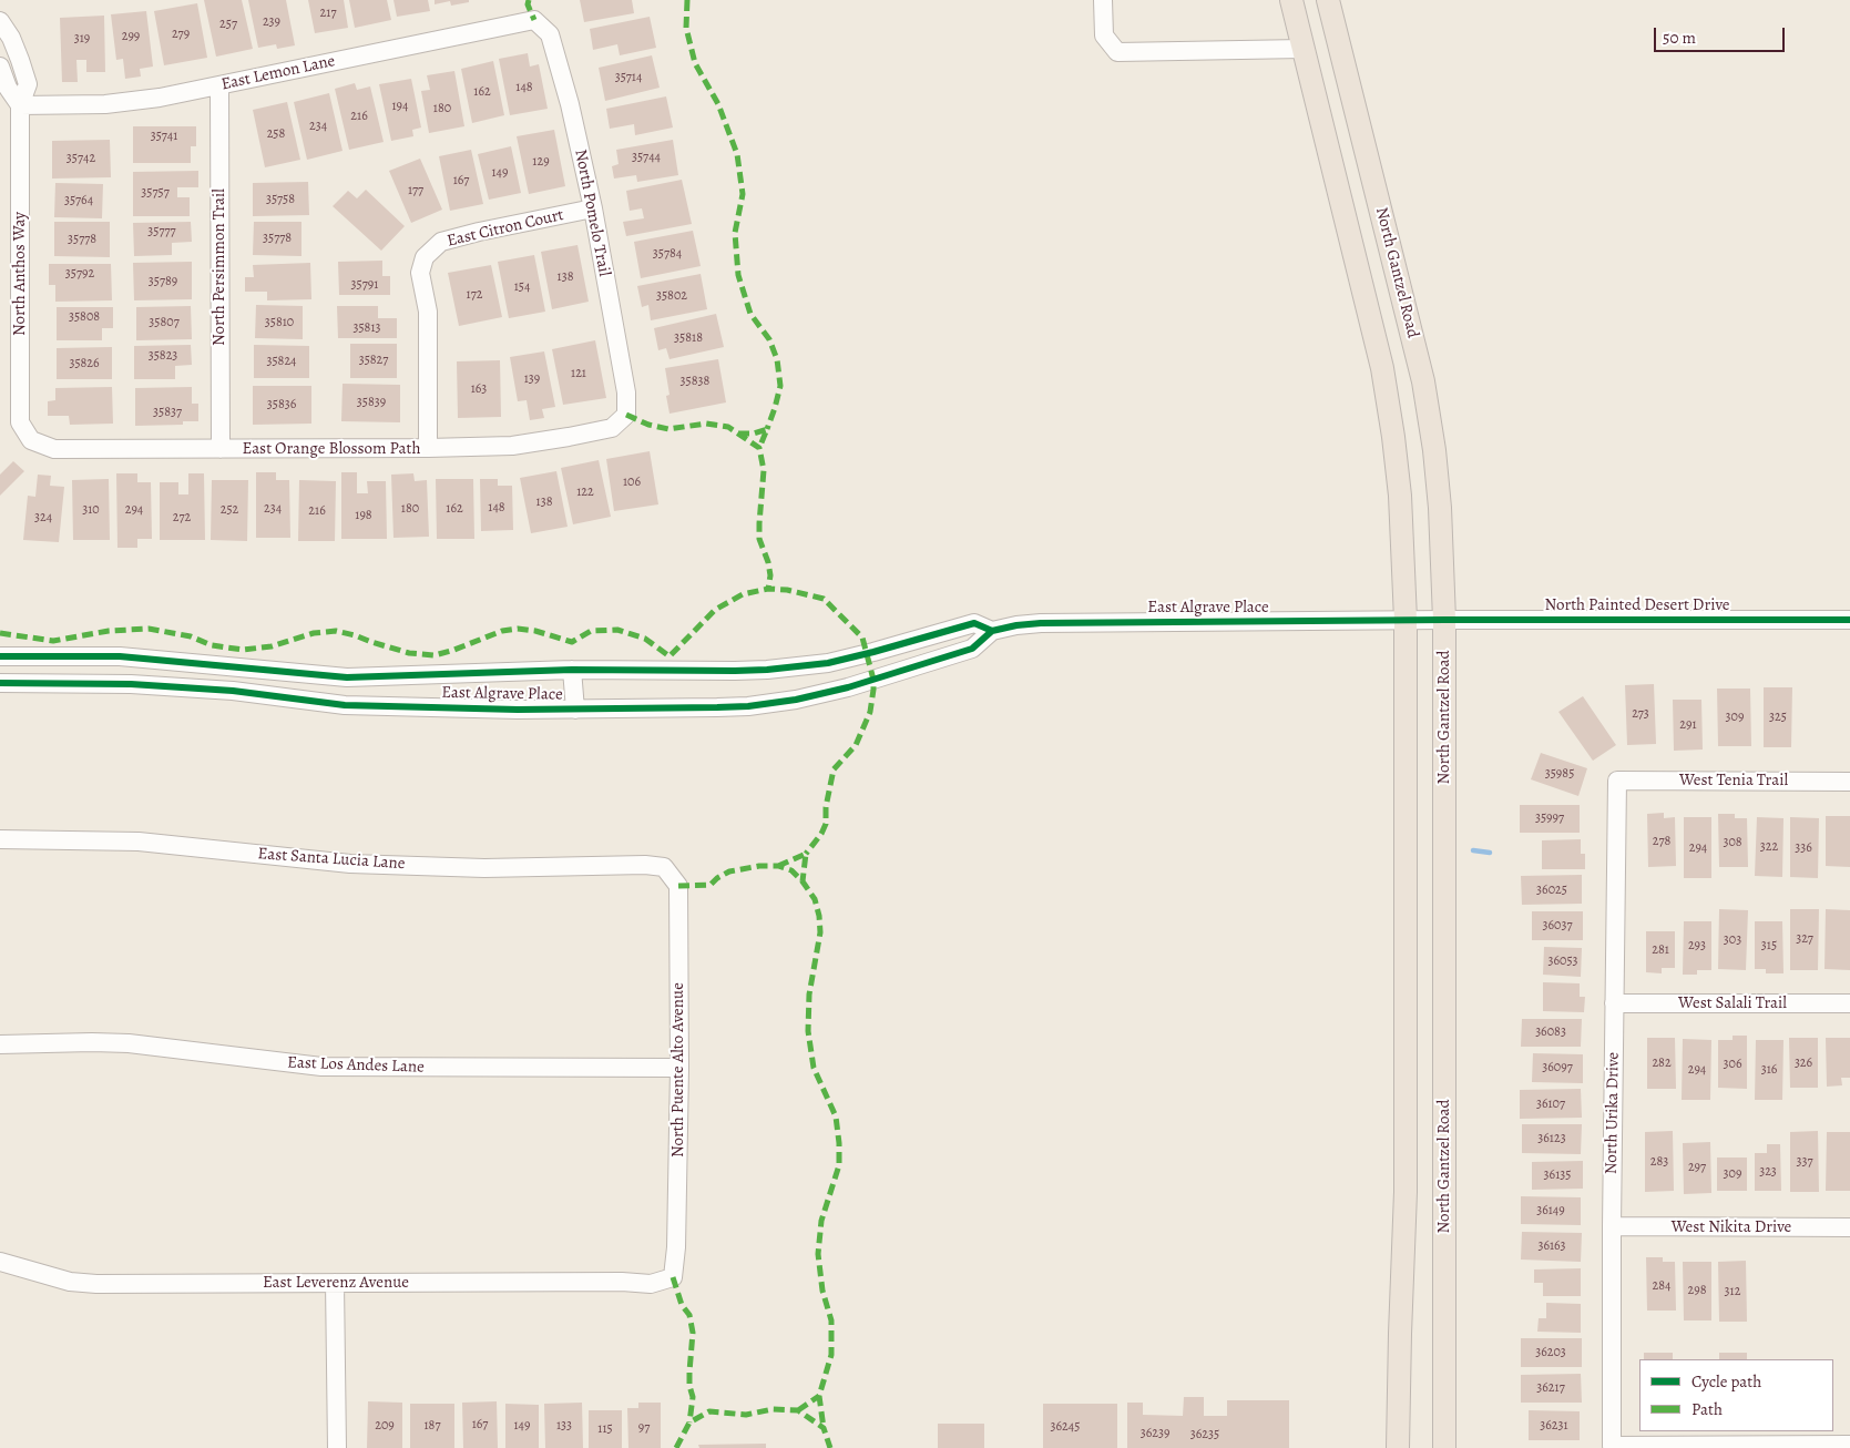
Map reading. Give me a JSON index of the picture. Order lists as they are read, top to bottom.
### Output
{
  "streets": {
    "main road": ["North Gantzel Road"],
    "street": [
      "East Lemon Lane",
      "North Pomelo Trail",
      "East Citron Court",
      "North Persimmon Trail",
      "North Anthos Way",
      "East Orange Blossom Path",
      "North Painted Desert Drive",
      "East Algrave Place",
      "West Tenia Trail",
      "East Santa Lucia Lane",
      "West Salali Trail",
      "East Los Andes Lane",
      "North Puente Alto Avenue",
      "North Urika Drive",
      "West Nikita Drive",
      "East Leverenz Avenue"
    ]
  },
  "crossings": [
    ["East Lemon Lane", "North Pomelo Trail"],
    ["East Lemon Lane", "North Persimmon Trail"],
    ["East Lemon Lane", "North Anthos Way"],
    ["North Pomelo Trail", "East Citron Court"],
    ["North Pomelo Trail", "East Orange Blossom Path"],
    ["East Citron Court", "East Orange Blossom Path"],
    ["North Persimmon Trail", "East Orange Blossom Path"],
    ["North Gantzel Road", "North Painted Desert Drive"],
    ["North Gantzel Road", "East Algrave Place"],
    ["North Anthos Way", "East Orange Blossom Path"],
    ["North Painted Desert Drive", "East Algrave Place"],
    ["West Tenia Trail", "North Urika Drive"],
    ["East Santa Lucia Lane", "North Puente Alto Avenue"],
    ["West Salali Trail", "North Urika Drive"],
    ["East Los Andes Lane", "North Puente Alto Avenue"],
    ["North Puente Alto Avenue", "East Leverenz Avenue"],
    ["North Urika Drive", "West Nikita Drive"]
  ],
  "house_numbers": [
    "217",
    "239",
    "257",
    "279",
    "299",
    "319",
    "35714",
    "148",
    "162",
    "194",
    "180",
    "216",
    "234",
    "258",
    "35741",
    "35744",
    "35742",
    "129",
    "149",
    "167",
    "177",
    "35757",
    "35758",
    "35764",
    "35777",
    "35778",
    "35778",
    "35784",
    "35792",
    "138",
    "35789",
    "35791",
    "154",
    "172",
    "35802",
    "35808",
    "35807",
    "35810",
    "35813",
    "35818",
    "35823",
    "35827",
    "35824",
    "35826",
    "121",
    "139",
    "35838",
    "163",
    "35839",
    "35836",
    "35837",
    "106",
    "122",
    "138",
    "148",
    "234",
    "180",
    "162",
    "310",
    "294",
    "252",
    "216",
    "198",
    "324",
    "272",
    "273",
    "309",
    "325",
    "291",
    "35985",
    "35997",
    "278",
    "308",
    "322",
    "294",
    "336",
    "36025",
    "36037",
    "327",
    "303",
    "293",
    "315",
    "281",
    "36053",
    "36083",
    "282",
    "326",
    "306",
    "36097",
    "294",
    "316",
    "36107",
    "36123",
    "283",
    "337",
    "297",
    "323",
    "309",
    "36135",
    "36149",
    "36163",
    "284",
    "298",
    "312",
    "36203",
    "36217",
    "167",
    "209",
    "187",
    "149",
    "133",
    "36231",
    "36245",
    "97",
    "115",
    "36239",
    "36235"
  ],
  "legend": ["Cycle path", "Path"],
  "scale_bar": "50 m"
}
